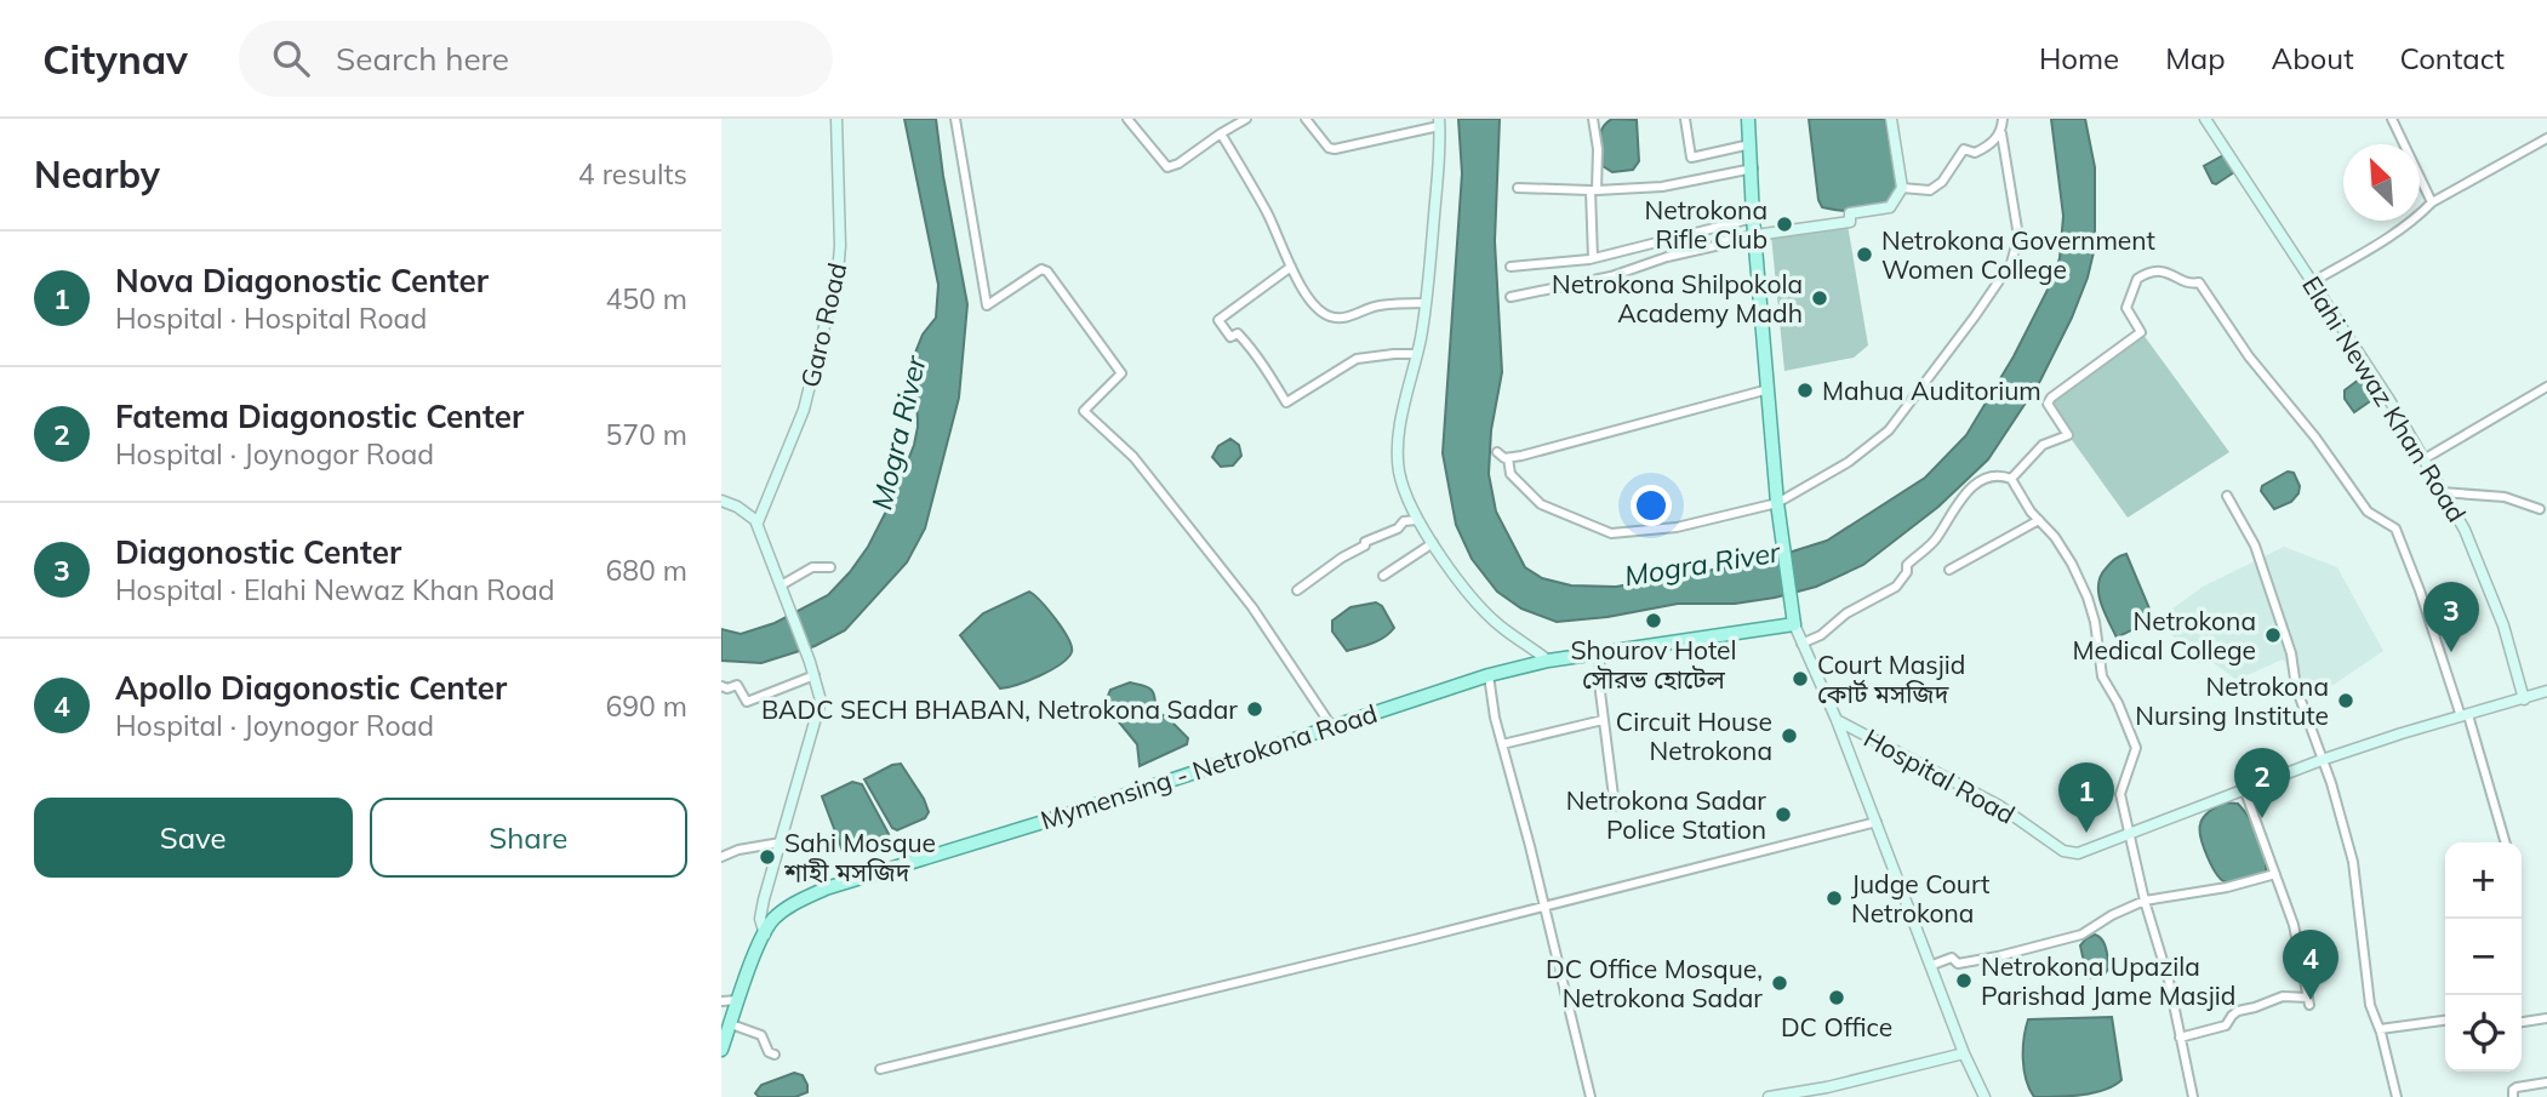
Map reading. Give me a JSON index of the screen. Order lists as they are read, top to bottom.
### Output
{
  "streets": {
    "main road": ["Mymensing - Netrokona Road"],
    "street": ["Garo Road", "Elahi Newaz Khan Road", "Hospital Road"]
  },
  "crossings": [
    ["Elahi Newaz Khan Road", "Hospital Road"]
  ],
  "water": ["Mogra River"],
  "places": [
    "Netrokona Rifle Club",
    "Netrokona Government Women College",
    "Netrokona Shilpokola Academy Madh",
    "Mahua Auditorium",
    "Shourov Hotel সৌরভ হোটেল",
    "Netrokona Medical College",
    "Court Masjid কোর্ট মসজিদ",
    "Netrokona Nursing Institute",
    "BADC SECH BHABAN, Netrokona Sadar",
    "Circuit House Netrokona",
    "Netrokona Sadar Police Station",
    "Sahi Mosque শাহী মসজিদ",
    "Judge Court Netrokona",
    "Netrokona Upazila Parishad Jame Masjid",
    "DC Office Mosque, Netrokona Sadar",
    "DC Office"
  ],
  "north": "top left",
  "page": {
    "header": "Citynav",
    "search": "Search here",
    "nav": [
      "Home",
      "Map",
      "About",
      "Contact"
    ],
    "heading": ["Nearby", "4 results"],
    "list": [
      {
        "mark": "1",
        "name": "Nova Diagonostic Center",
        "note": "Hospital · Hospital Road",
        "value": "450 m"
      },
      {
        "mark": "2",
        "name": "Fatema Diagonostic Center",
        "note": "Hospital · Joynogor Road",
        "value": "570 m"
      },
      {
        "mark": "3",
        "name": "Diagonostic Center",
        "note": "Hospital · Elahi Newaz Khan Road",
        "value": "680 m"
      },
      {
        "mark": "4",
        "name": "Apollo Diagonostic Center",
        "note": "Hospital · Joynogor Road",
        "value": "690 m"
      }
    ],
    "pins": [
      "3",
      "2",
      "1",
      "4"
    ],
    "buttons": ["Save", "Share"],
    "map_buttons": ["+", "−"]
  }
}
